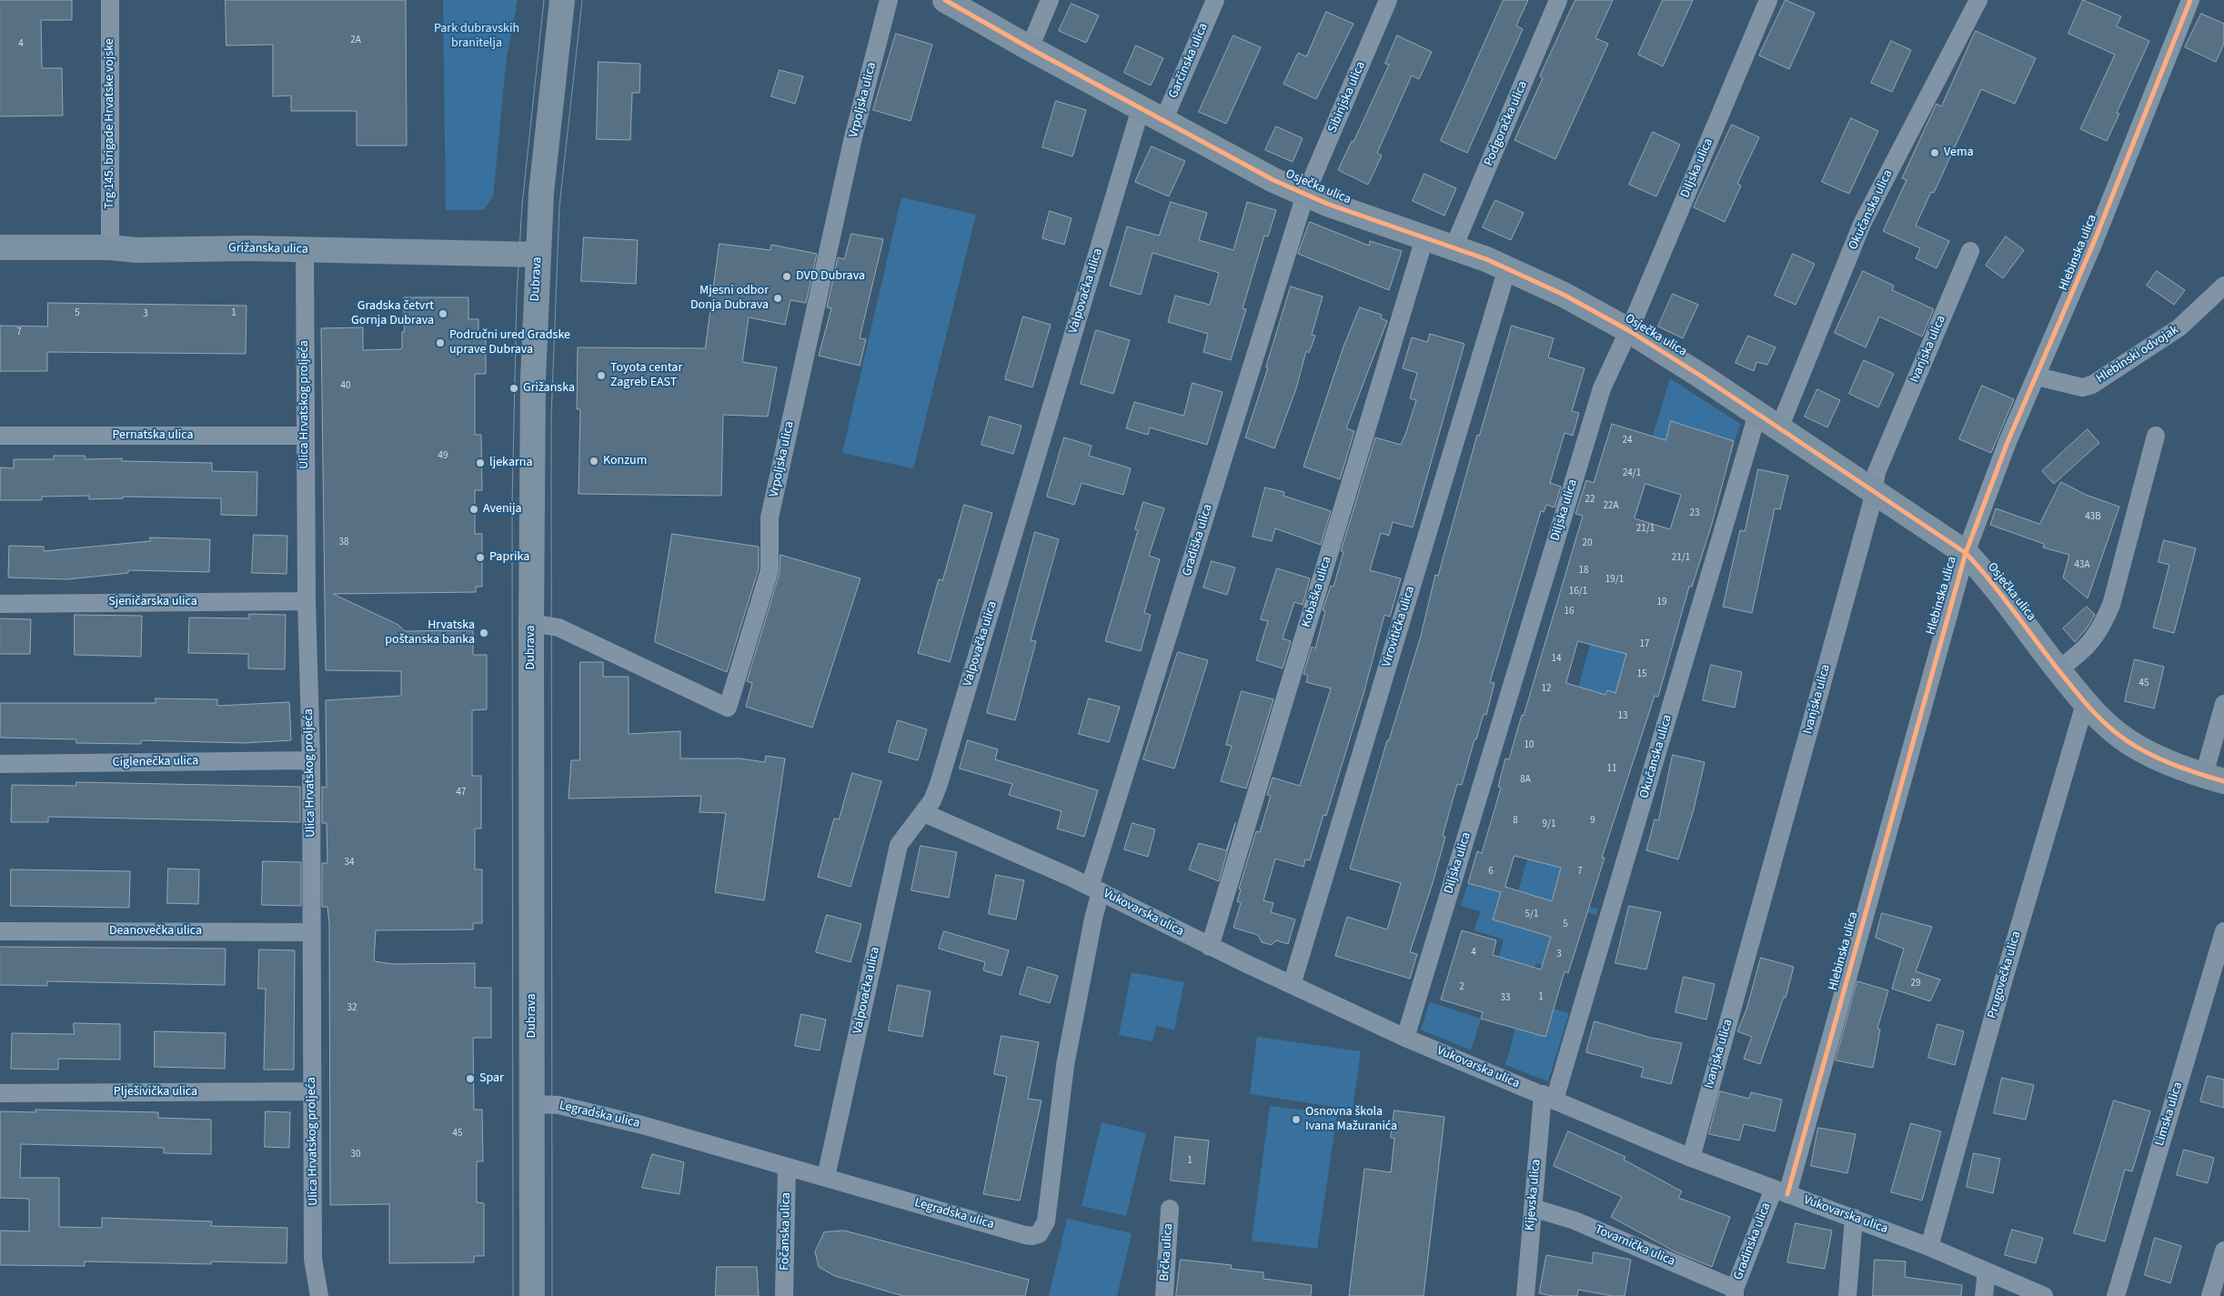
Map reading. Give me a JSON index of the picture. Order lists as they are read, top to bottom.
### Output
{
  "streets": {
    "street": [
      "Garčinska ulica",
      "Sibinjska ulica",
      "Vrpoljska ulica",
      "Trg 145. brigade Hrvatske vojske",
      "Podgoračka ulica",
      "Diljska ulica",
      "Osječka ulica",
      "Okučanska ulica",
      "Grižanska ulica",
      "Hlebinska ulica",
      "Dubrava",
      "Valpovačka ulica",
      "Ivanjska ulica",
      "Hlebinski odvojak",
      "Ulica Hrvatskog proljeća",
      "Pernatska ulica",
      "Gradiška ulica",
      "Kobaška ulica",
      "Sjeničarska ulica",
      "Virovitička ulica",
      "Ciglenečka ulica",
      "Vukovarska ulica",
      "Deanovečka ulica",
      "Prugovečka ulica",
      "Plješivička ulica",
      "Limska ulica",
      "Legradska ulica",
      "Kijevska ulica",
      "Fočanska ulica",
      "Gradinska ulica",
      "Tovarnička ulica",
      "Brčka ulica"
    ]
  },
  "crossings": [
    ["Garčinska ulica", "Osječka ulica"],
    ["Sibinjska ulica", "Osječka ulica"],
    ["Sibinjska ulica", "Gradiška ulica"],
    ["Vrpoljska ulica", "Dubrava"],
    ["Trg 145. brigade Hrvatske vojske", "Grižanska ulica"],
    ["Podgoračka ulica", "Osječka ulica"],
    ["Diljska ulica", "Osječka ulica"],
    ["Diljska ulica", "Vukovarska ulica"],
    ["Osječka ulica", "Okučanska ulica"],
    ["Osječka ulica", "Hlebinska ulica"],
    ["Osječka ulica", "Valpovačka ulica"],
    ["Osječka ulica", "Ivanjska ulica"],
    ["Osječka ulica", "Gradiška ulica"],
    ["Osječka ulica", "Kobaška ulica"],
    ["Osječka ulica", "Virovitička ulica"],
    ["Osječka ulica", "Prugovečka ulica"],
    ["Okučanska ulica", "Vukovarska ulica"],
    ["Okučanska ulica", "Kijevska ulica"],
    ["Grižanska ulica", "Dubrava"],
    ["Grižanska ulica", "Ulica Hrvatskog proljeća"],
    ["Hlebinska ulica", "Hlebinski odvojak"],
    ["Hlebinska ulica", "Vukovarska ulica"],
    ["Hlebinska ulica", "Gradinska ulica"],
    ["Dubrava", "Legradska ulica"],
    ["Valpovačka ulica", "Vukovarska ulica"],
    ["Valpovačka ulica", "Legradska ulica"],
    ["Ivanjska ulica", "Vukovarska ulica"],
    ["Ulica Hrvatskog proljeća", "Pernatska ulica"],
    ["Ulica Hrvatskog proljeća", "Sjeničarska ulica"],
    ["Ulica Hrvatskog proljeća", "Ciglenečka ulica"],
    ["Ulica Hrvatskog proljeća", "Deanovečka ulica"],
    ["Ulica Hrvatskog proljeća", "Plješivička ulica"],
    ["Gradiška ulica", "Vukovarska ulica"],
    ["Gradiška ulica", "Legradska ulica"],
    ["Kobaška ulica", "Vukovarska ulica"],
    ["Virovitička ulica", "Vukovarska ulica"],
    ["Vukovarska ulica", "Prugovečka ulica"],
    ["Vukovarska ulica", "Legradska ulica"],
    ["Vukovarska ulica", "Kijevska ulica"],
    ["Vukovarska ulica", "Gradinska ulica"],
    ["Legradska ulica", "Fočanska ulica"],
    ["Kijevska ulica", "Tovarnička ulica"],
    ["Gradinska ulica", "Tovarnička ulica"]
  ],
  "parks": ["Park dubravskih branitelja"],
  "places": [
    "Vema",
    "DVD Dubrava",
    "Mjesni odbor Donja Dubrava",
    "Gradska četvrt Gornja Dubrava",
    "Područni ured Gradske uprave Dubrava",
    "Toyota centar Zagreb EAST",
    "Grižanska",
    "Konzum",
    "ljekarna",
    "Avenija",
    "Paprika",
    "Hrvatska poštanska banka",
    "Spar",
    "Osnovna škola Ivana Mažuranića"
  ],
  "house_numbers": [
    "2A",
    "4",
    "5",
    "1",
    "3",
    "7",
    "40",
    "24",
    "49",
    "24/1",
    "22",
    "22A",
    "23",
    "43B",
    "21/1",
    "38",
    "20",
    "21/1",
    "43A",
    "18",
    "19/1",
    "16/1",
    "19",
    "16",
    "17",
    "14",
    "15",
    "45",
    "12",
    "13",
    "10",
    "11",
    "8A",
    "47",
    "8",
    "9",
    "9/1",
    "34",
    "6",
    "7",
    "5/1",
    "5",
    "4",
    "3",
    "29",
    "2",
    "1",
    "33",
    "32",
    "45",
    "30",
    "1"
  ]
}
